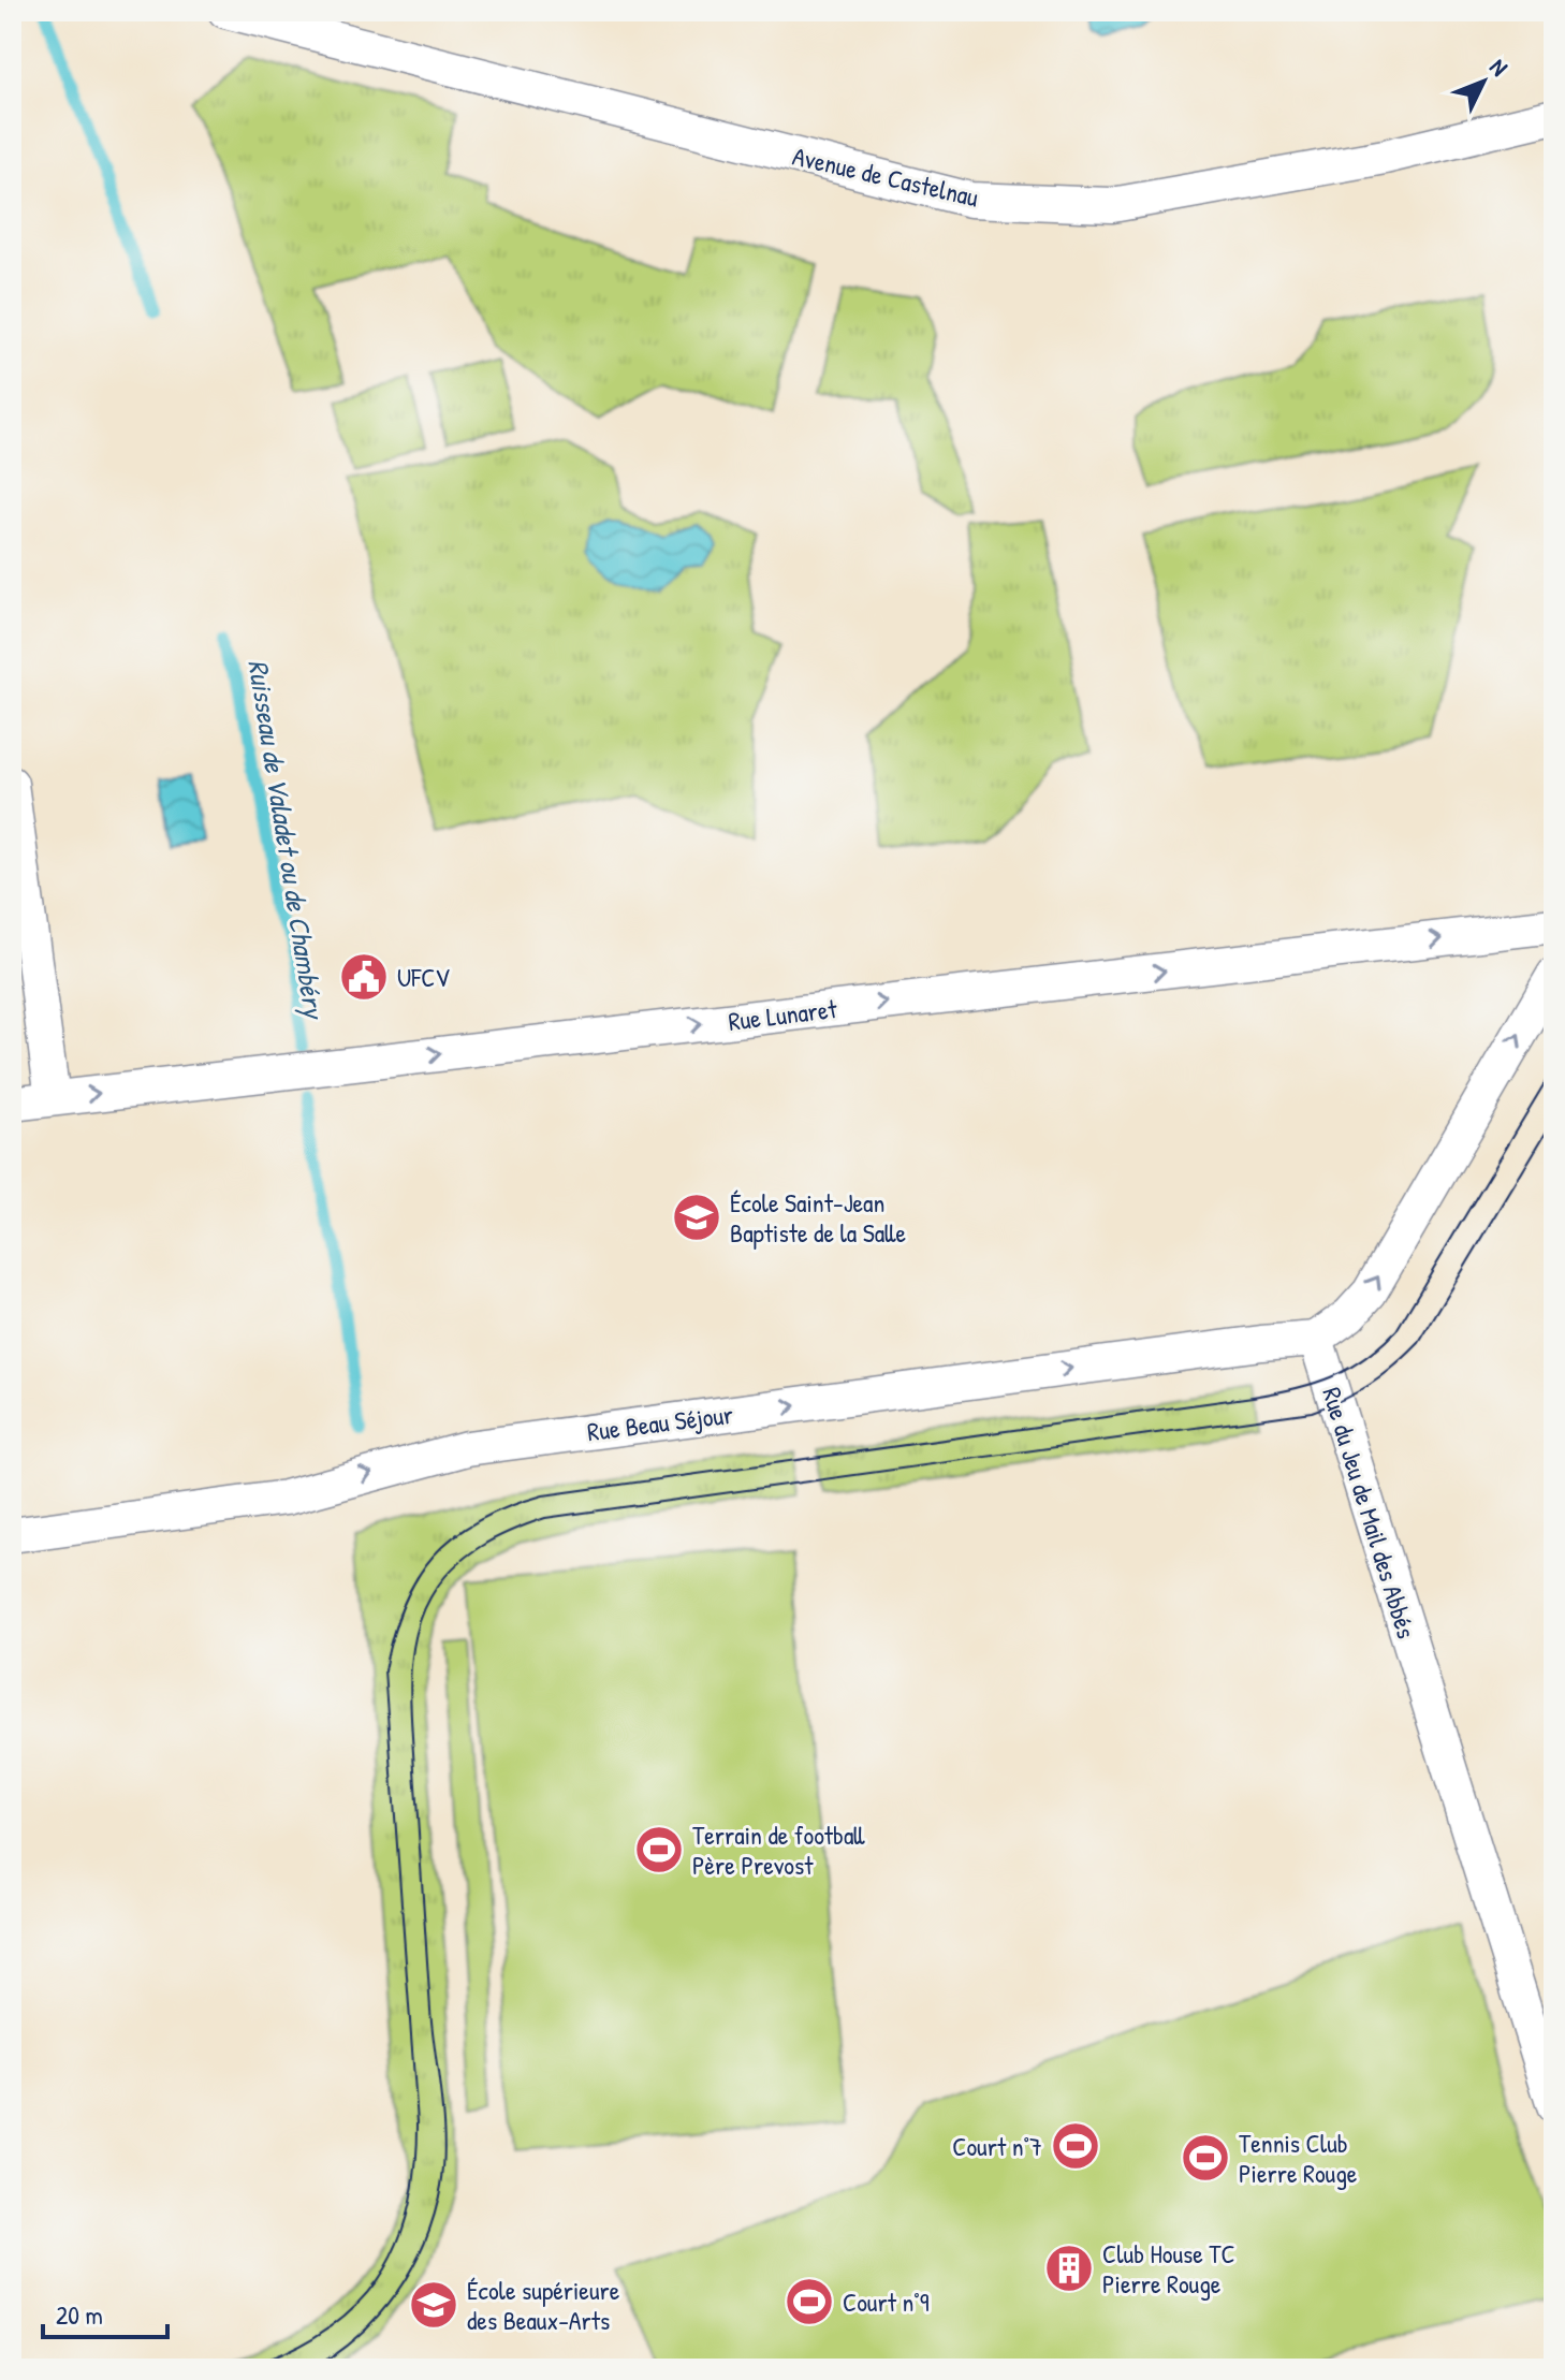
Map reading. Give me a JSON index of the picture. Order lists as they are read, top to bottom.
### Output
{
  "streets": {
    "street": [
      "Avenue de Castelnau",
      "Rue Lunaret",
      "Rue Beau Séjour",
      "Rue du Jeu de Mail des Abbés"
    ]
  },
  "crossings": [
    ["Rue Beau Séjour", "Rue du Jeu de Mail des Abbés"]
  ],
  "one_way": ["Rue Lunaret", "Rue Beau Séjour"],
  "water": ["Ruisseau de Valadet ou de Chambéry"],
  "places": {
    "public building": ["UFCV"],
    "school or university": ["École Saint-Jean Baptiste de la Salle", "École supérieure des Beaux-Arts"],
    "sports": [
      "Terrain de football Père Prevost",
      "Court n°7",
      "Tennis Club Pierre Rouge",
      "Court n°9"
    ],
    "building": ["Club House TC Pierre Rouge"]
  },
  "scale_bar": "20 m",
  "north": "top right"
}
